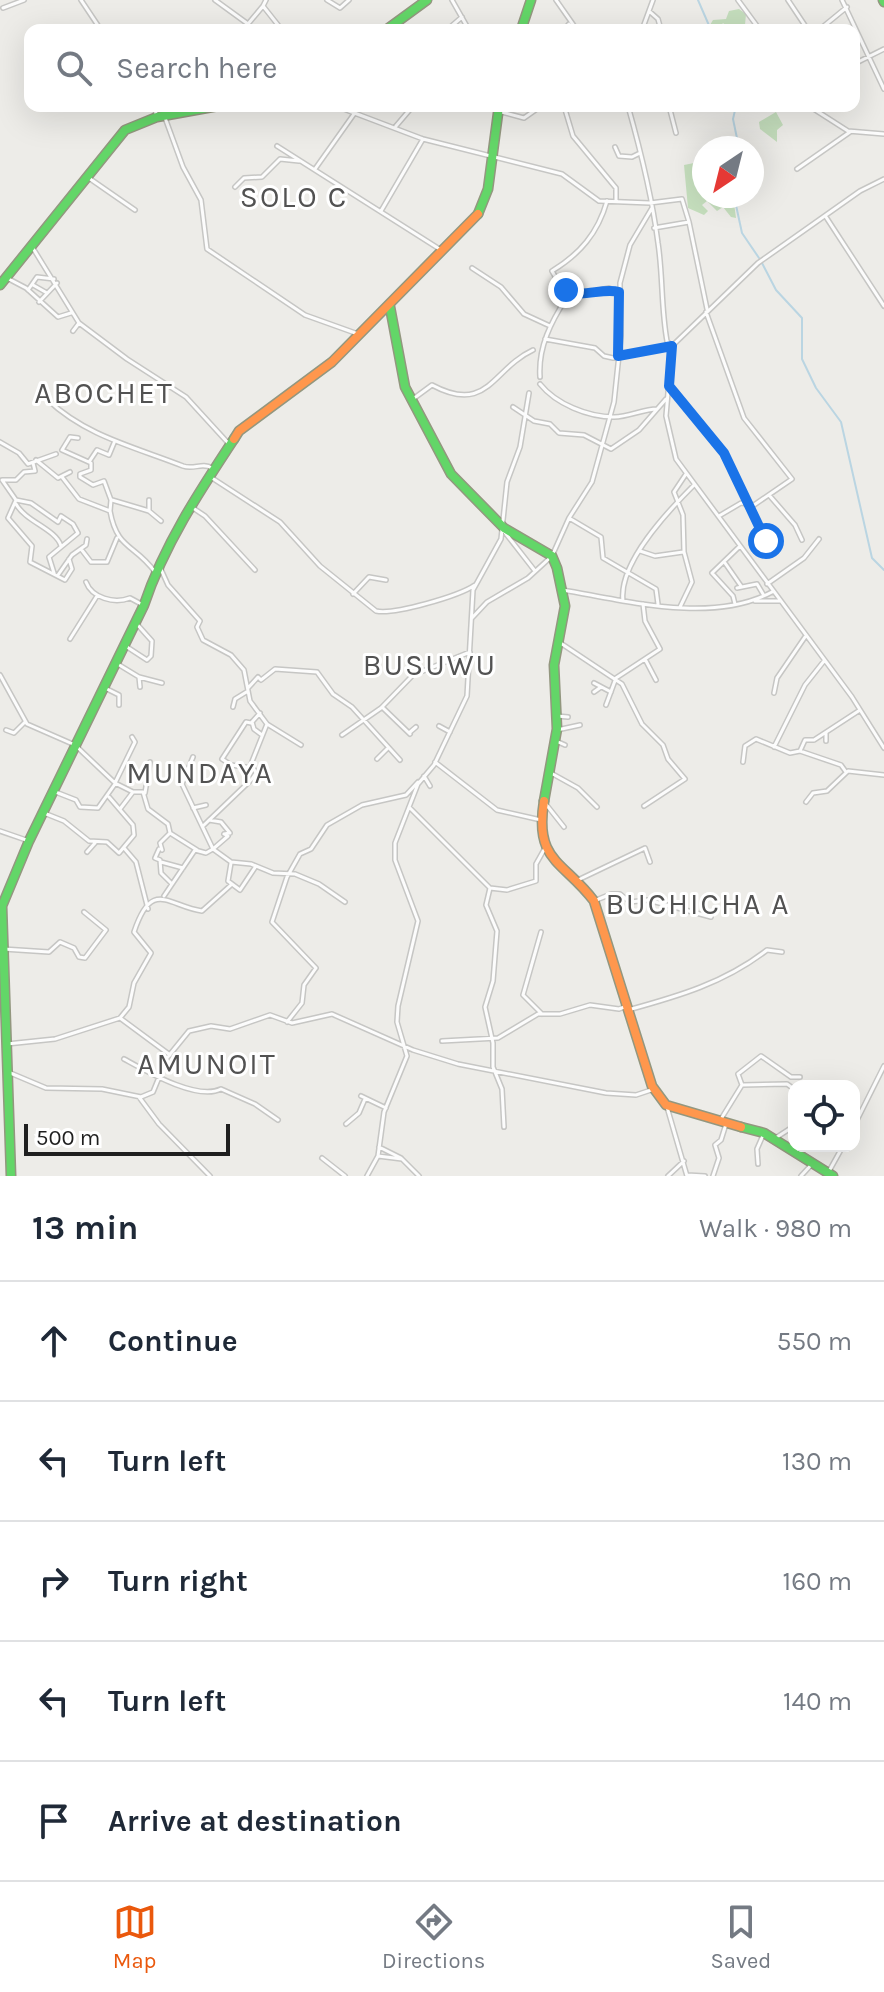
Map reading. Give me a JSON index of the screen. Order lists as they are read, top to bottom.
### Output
{
  "districts": [
    "SOLO C",
    "ABOCHET",
    "BUSUWU",
    "MUNDAYA",
    "BUCHICHA A",
    "AMUNOIT"
  ],
  "scale_bar": "500 m",
  "north": "bottom left",
  "page": {
    "search": "Search here",
    "scale": "500 m",
    "heading": ["13 min", "Walk · 980 m"],
    "list": [
      ["Continue", "550 m"],
      ["Turn left", "130 m"],
      ["Turn right", "160 m"],
      ["Turn left", "140 m"],
      "Arrive at destination"
    ],
    "nav": ["Map", "Directions", "Saved"]
  }
}
